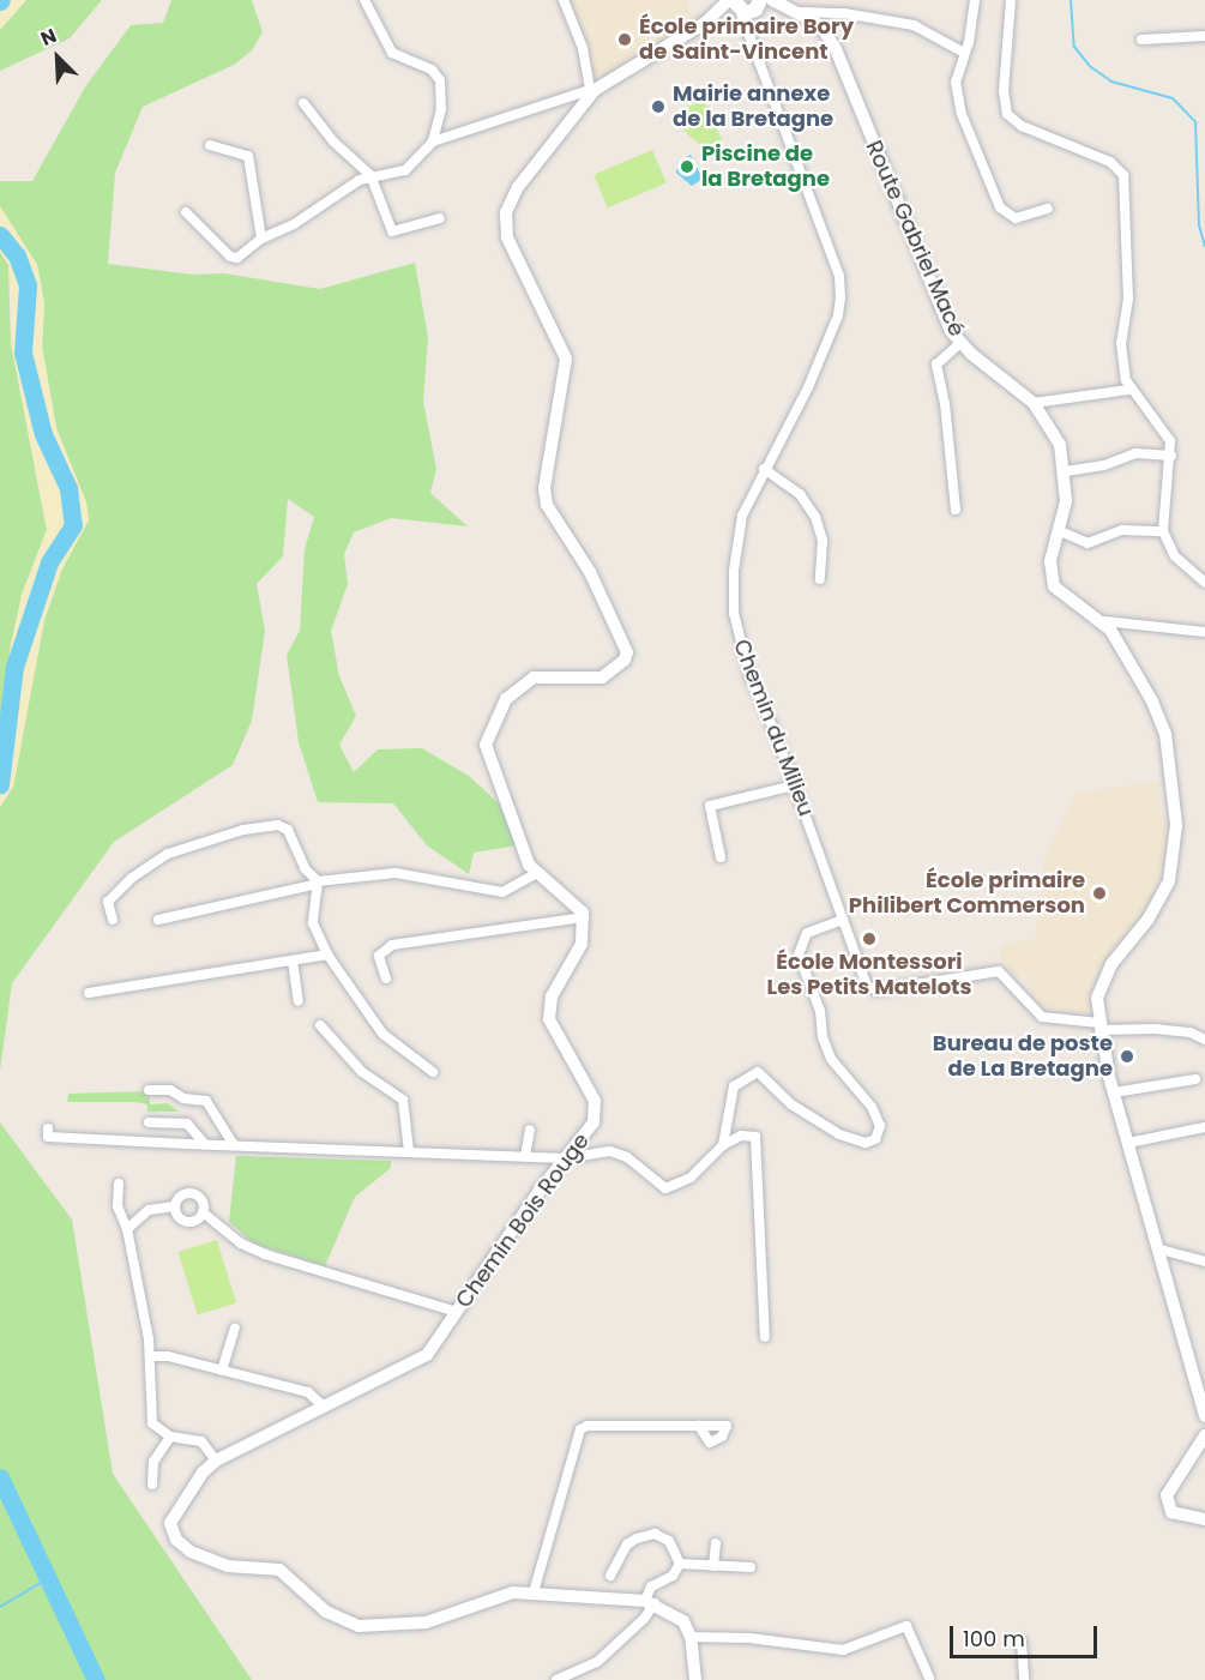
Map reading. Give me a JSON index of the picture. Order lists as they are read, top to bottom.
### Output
{
  "streets": {
    "street": ["Route Gabriel Macé", "Chemin du Milieu", "Chemin Bois Rouge"]
  },
  "crossings": [
    ["Route Gabriel Macé", "Chemin du Milieu"]
  ],
  "places": [
    "École primaire Bory de Saint-Vincent",
    "Mairie annexe de la Bretagne",
    "Piscine de la Bretagne",
    "École primaire Philibert Commerson",
    "École Montessori Les Petits Matelots",
    "Bureau de poste de La Bretagne"
  ],
  "scale_bar": "100 m",
  "north": "top left"
}
